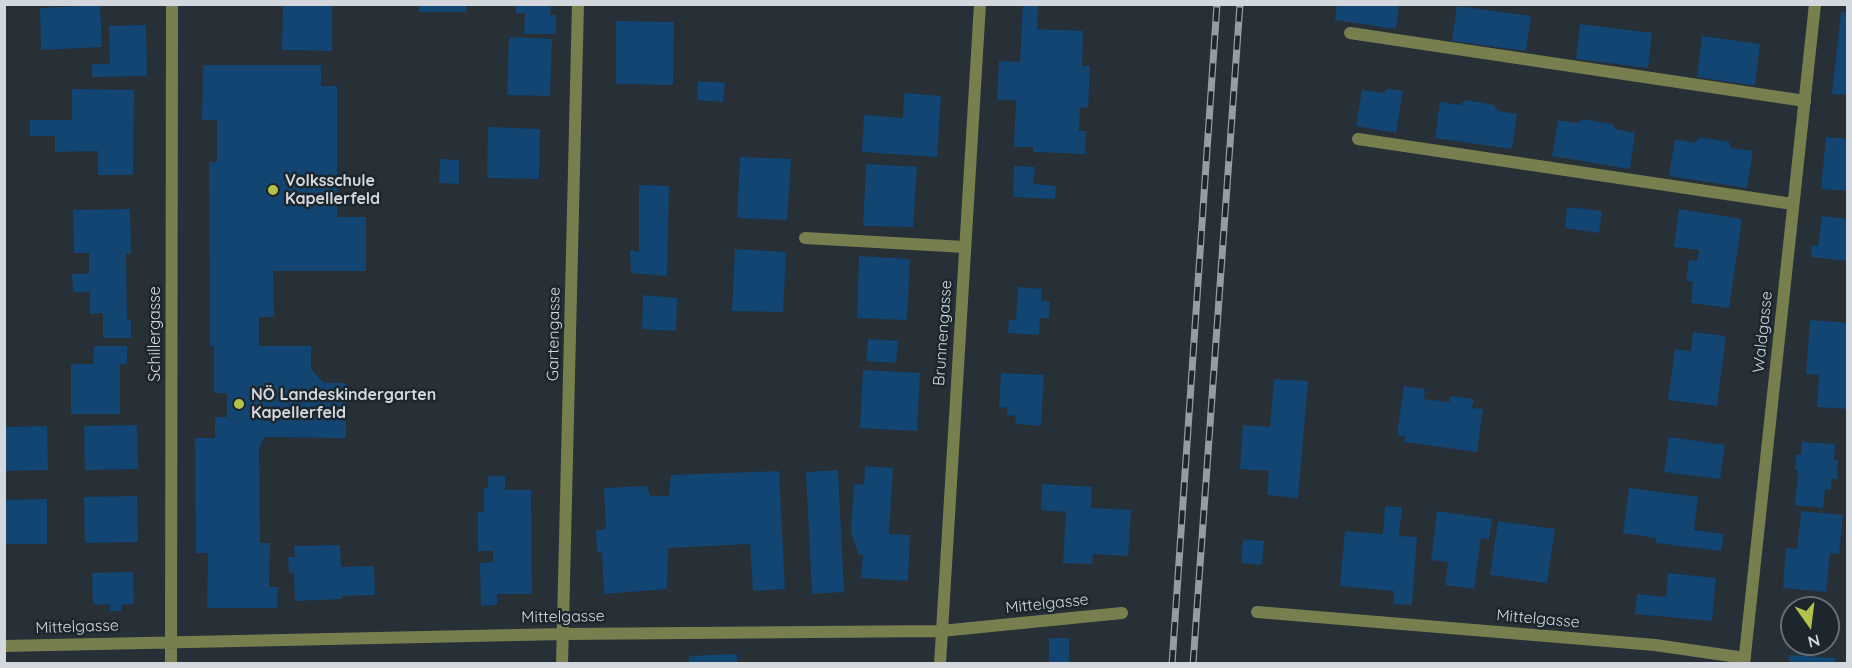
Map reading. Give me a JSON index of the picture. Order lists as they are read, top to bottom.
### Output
{
  "streets": {
    "street": [
      "Waldgasse",
      "Brunnengasse",
      "Schillergasse",
      "Gartengasse",
      "Mittelgasse"
    ]
  },
  "crossings": [
    ["Waldgasse", "Mittelgasse"],
    ["Brunnengasse", "Mittelgasse"],
    ["Schillergasse", "Mittelgasse"],
    ["Gartengasse", "Mittelgasse"]
  ],
  "places": ["Volksschule Kapellerfeld", "NÖ Landeskindergarten Kapellerfeld"],
  "north": "bottom"
}
